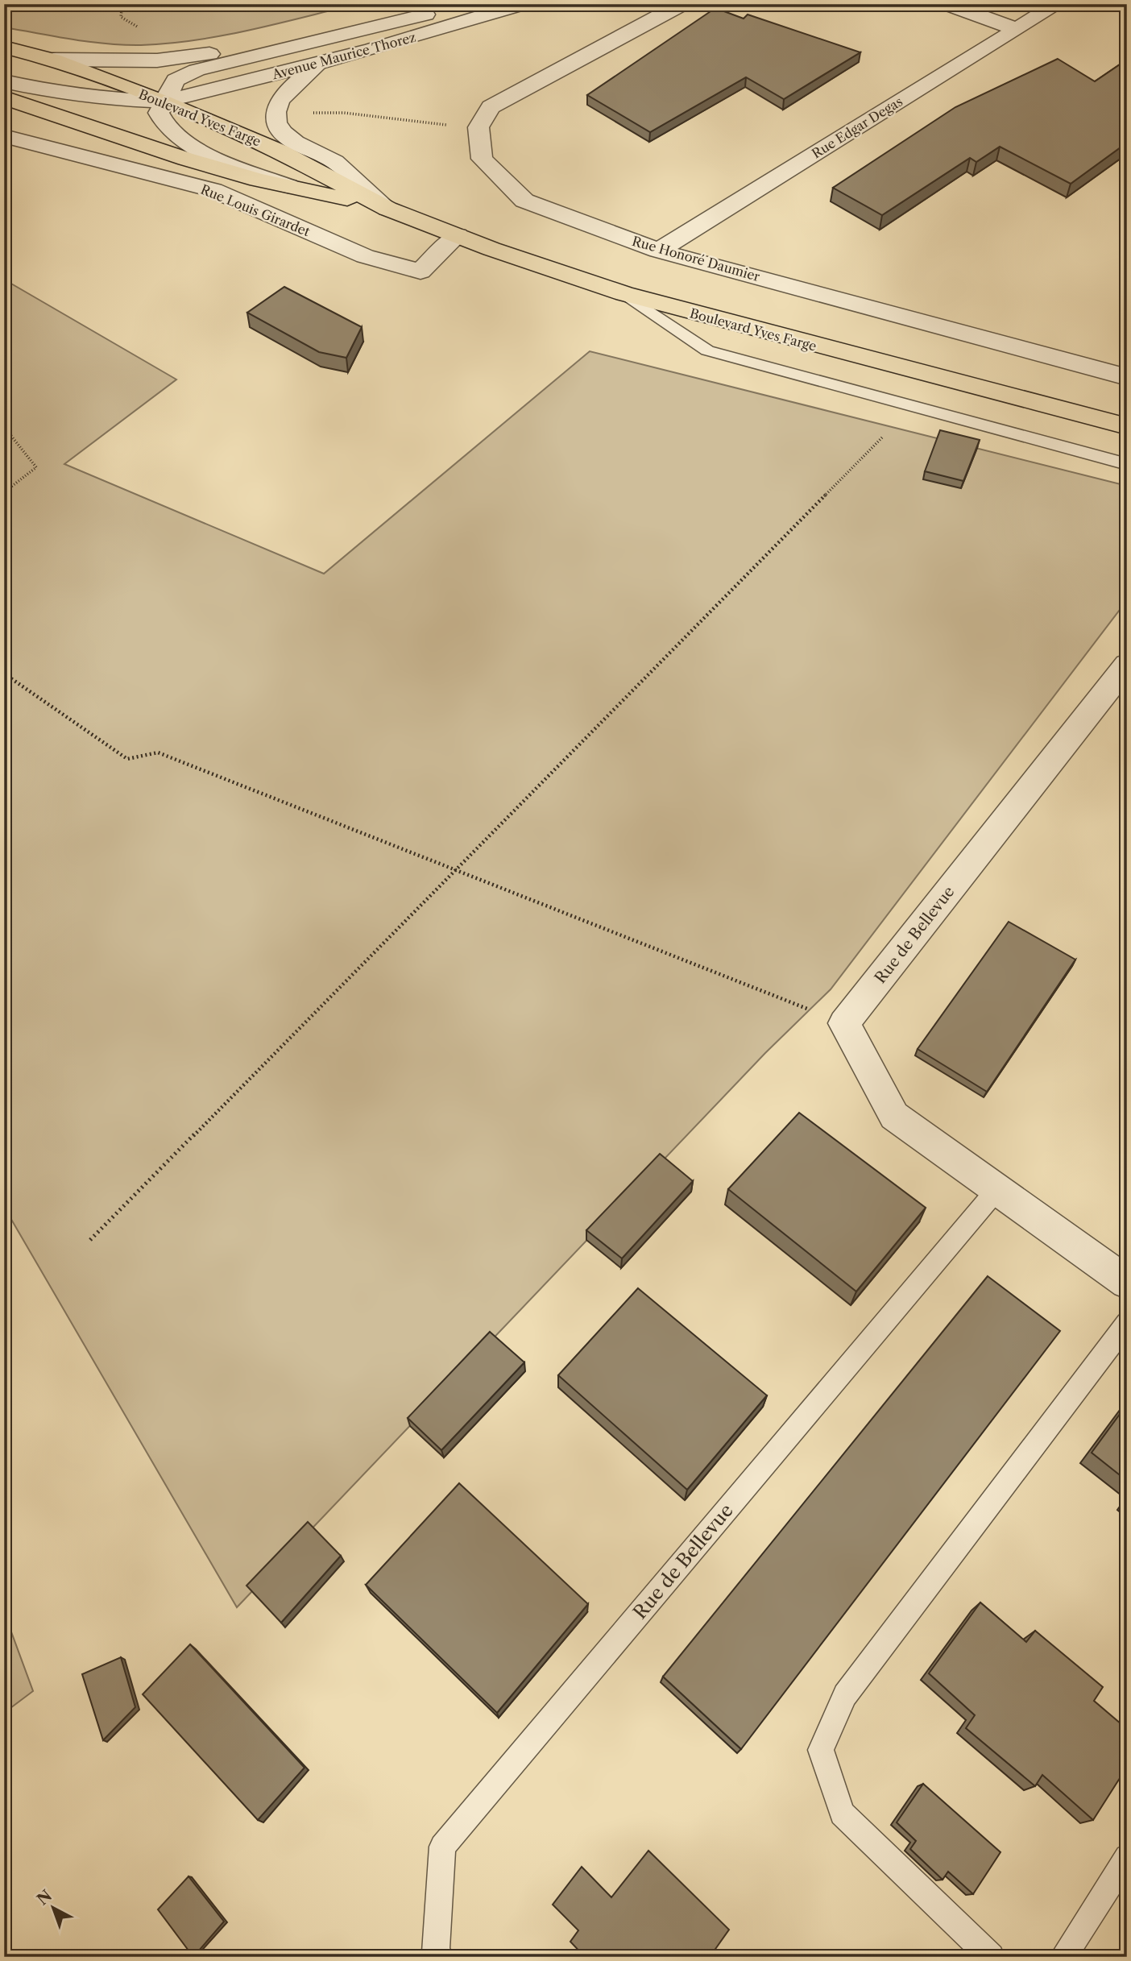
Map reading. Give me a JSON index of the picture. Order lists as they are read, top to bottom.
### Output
{
  "streets": {
    "main road": ["Boulevard Yves Farge"],
    "street": [
      "Avenue Maurice Thorez",
      "Rue Edgar Degas",
      "Rue Louis Girardet",
      "Rue Honoré Daumier",
      "Rue de Bellevue"
    ]
  },
  "crossings": [
    ["Avenue Maurice Thorez", "Boulevard Yves Farge"],
    ["Boulevard Yves Farge", "Rue Louis Girardet"],
    ["Rue Edgar Degas", "Rue Honoré Daumier"]
  ],
  "north": "top left"
}
